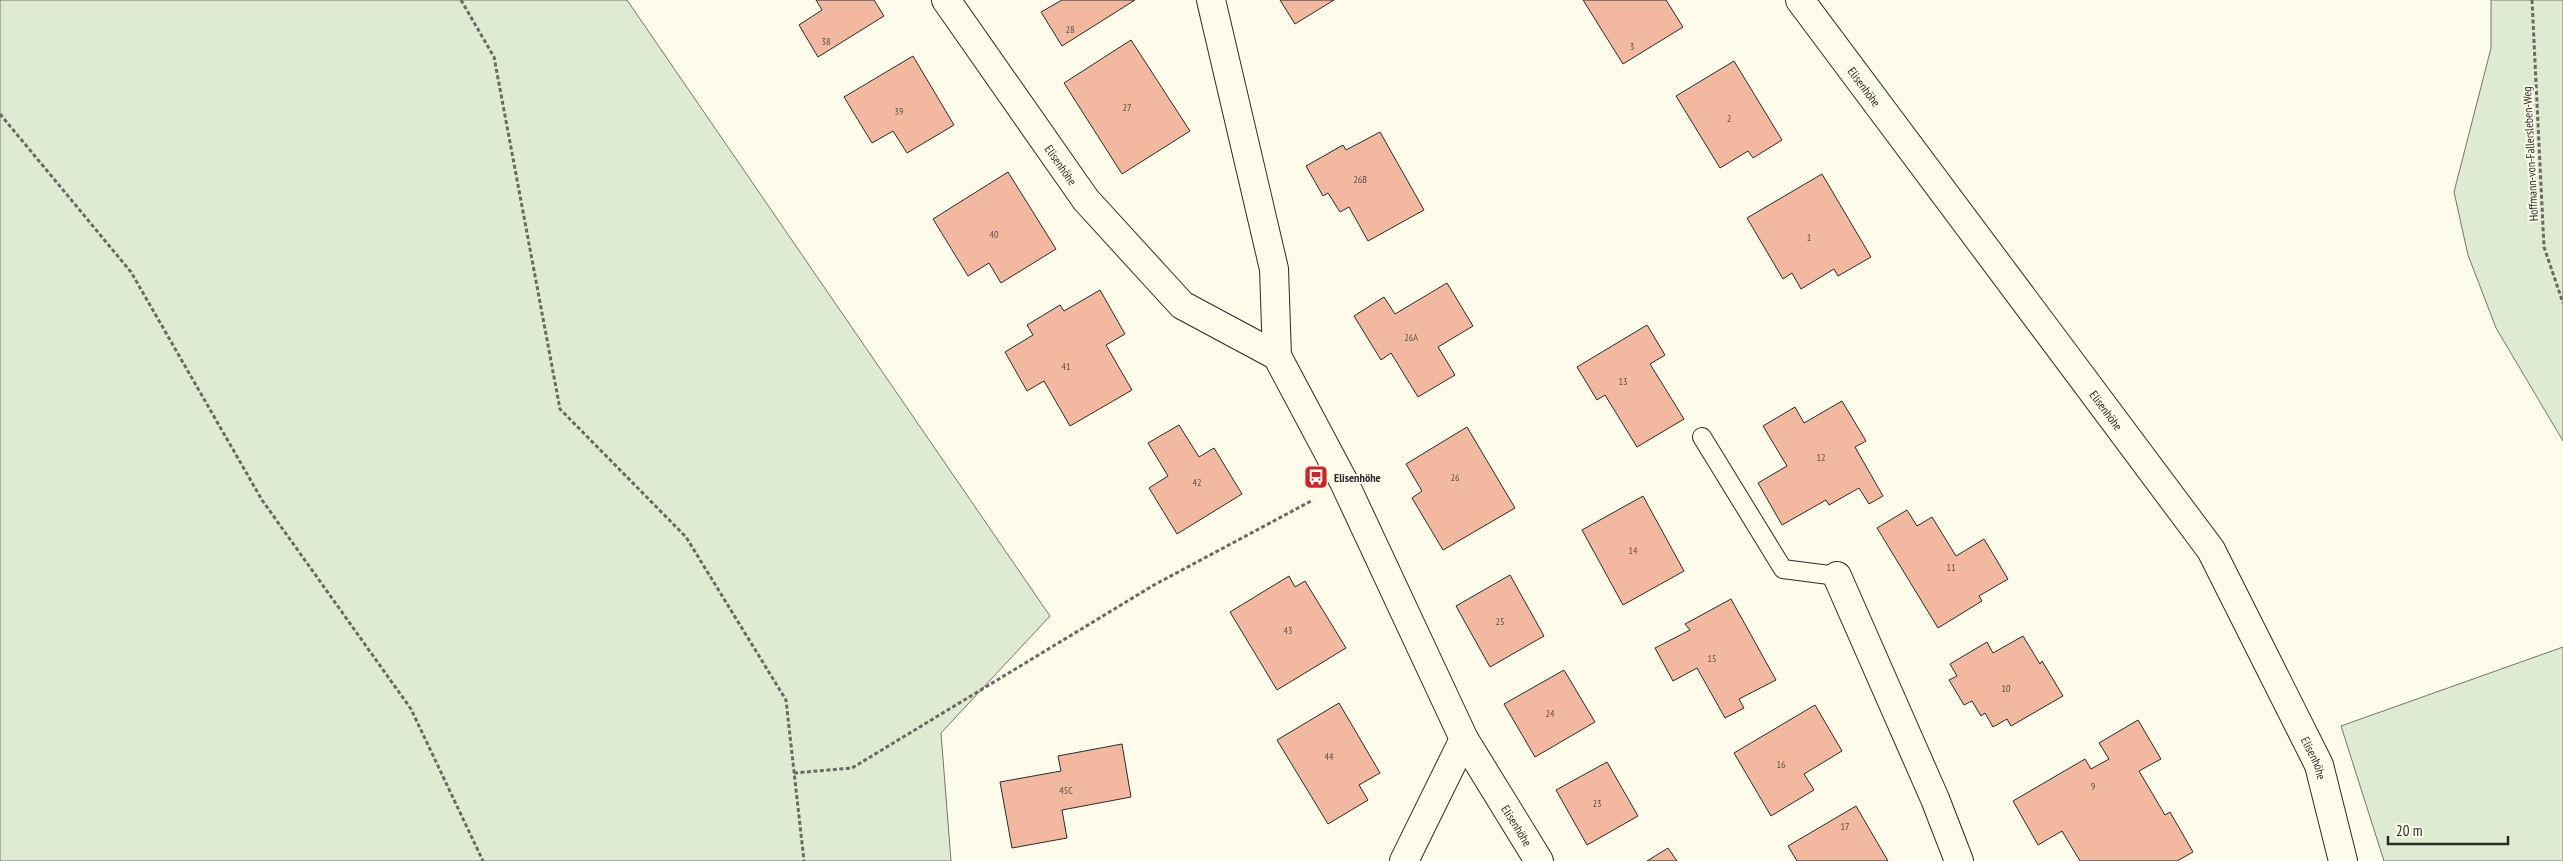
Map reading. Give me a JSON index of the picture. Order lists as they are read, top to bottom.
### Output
{
  "streets": {
    "street": ["Elisenhöhe"],
    "path": ["Hoffmann-von-Fallersleben-Weg"]
  },
  "places": {
    "bus stop": ["Elisenhöhe"]
  },
  "house_numbers": [
    "28",
    "38",
    "3",
    "27",
    "39",
    "2",
    "26B",
    "40",
    "1",
    "26A",
    "41",
    "13",
    "12",
    "26",
    "42",
    "14",
    "11",
    "25",
    "43",
    "15",
    "10",
    "24",
    "44",
    "16",
    "9",
    "45C",
    "23",
    "17"
  ],
  "scale_bar": "20 m"
}
